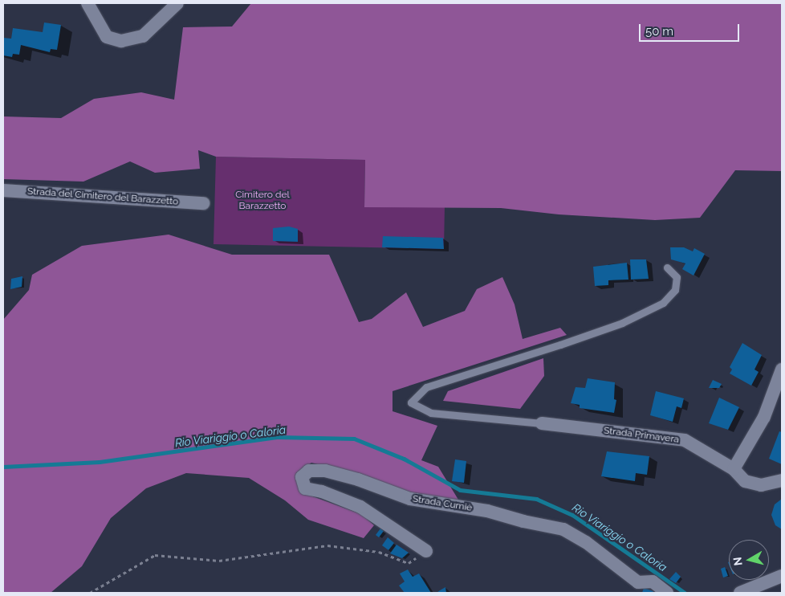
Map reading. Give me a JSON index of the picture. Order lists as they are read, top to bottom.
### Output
{
  "streets": {
    "street": ["Strada del Cimitero del Barazzetto", "Strada Primavera", "Strada Cumiè"]
  },
  "water": ["Rio Viariggio o Caloria"],
  "parks": ["Cimitero del Barazzetto"],
  "scale_bar": "50 m",
  "north": "left"
}
